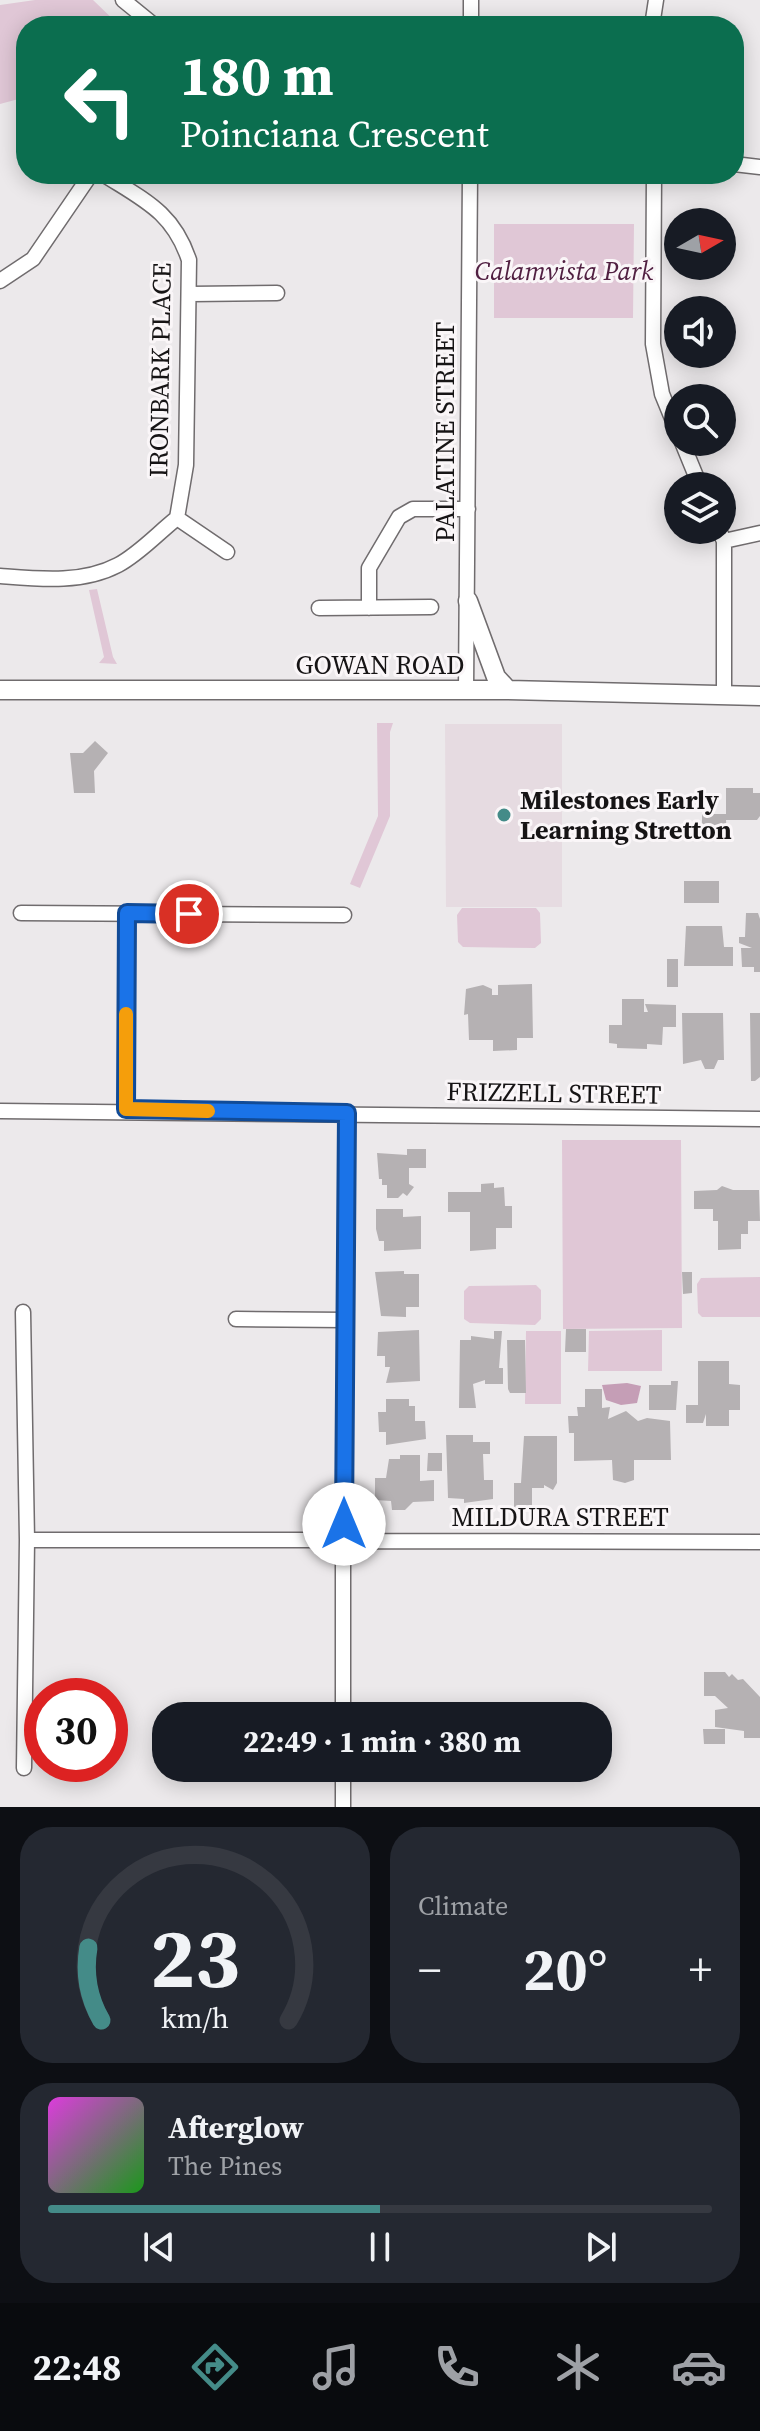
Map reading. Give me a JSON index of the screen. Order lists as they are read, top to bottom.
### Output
{
  "streets": {
    "main road": ["GOWAN ROAD"],
    "street": [
      "IRONBARK PLACE",
      "PALATINE STREET",
      "FRIZZELL STREET",
      "MILDURA STREET"
    ]
  },
  "crossings": [
    ["PALATINE STREET", "GOWAN ROAD"]
  ],
  "parks": ["Calamvista Park"],
  "places": ["Milestones Early Learning Stretton"],
  "north": "right",
  "page": {
    "turn": ["180 m", "Poinciana Crescent"],
    "limit": "30",
    "trip": "22:49 · 1 min · 380 m",
    "tile": "Climate",
    "heat": ["−", "20°", "+"],
    "song": ["Afterglow", "The Pines"],
    "tabs": "22:48",
    "gauge": ["23", "km/h"]
  }
}
